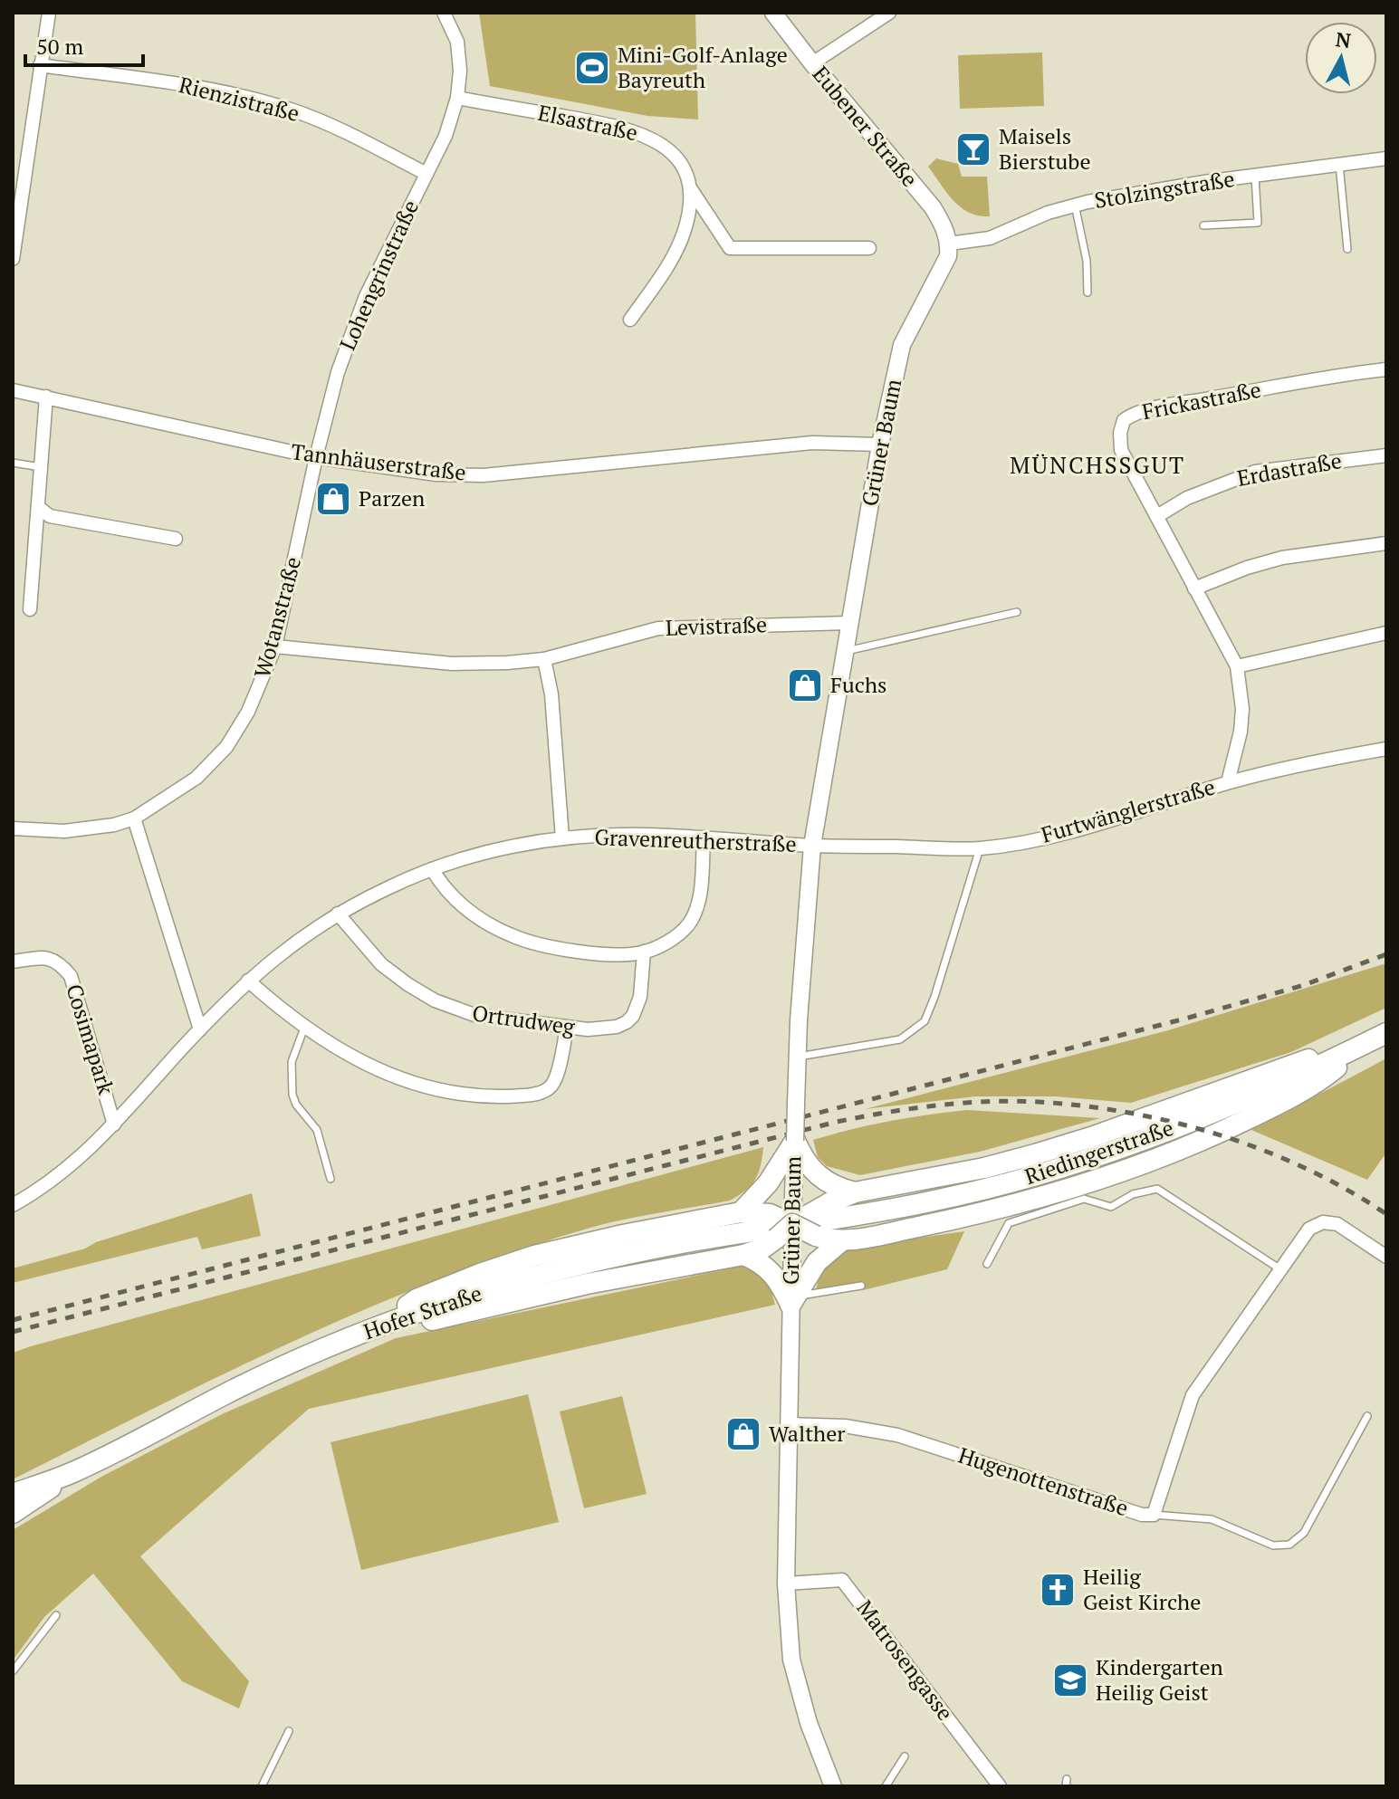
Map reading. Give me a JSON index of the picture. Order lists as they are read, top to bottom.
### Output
{
  "streets": {
    "main road": ["Riedingerstraße", "Hofer Straße"],
    "street": [
      "Rienzistraße",
      "Elsastraße",
      "Eubener Straße",
      "Stolzingstraße",
      "Lohengrinstraße",
      "Frickastraße",
      "Grüner Baum",
      "Tannhäuserstraße",
      "Erdastraße",
      "Wotanstraße",
      "Levistraße",
      "Furtwänglerstraße",
      "Gravenreutherstraße",
      "Ortrudweg",
      "Cosimapark",
      "Hugenottenstraße",
      "Matrosengasse"
    ]
  },
  "crossings": [
    ["Rienzistraße", "Lohengrinstraße"],
    ["Elsastraße", "Lohengrinstraße"],
    ["Eubener Straße", "Stolzingstraße"],
    ["Eubener Straße", "Grüner Baum"],
    ["Stolzingstraße", "Grüner Baum"],
    ["Lohengrinstraße", "Tannhäuserstraße"],
    ["Lohengrinstraße", "Wotanstraße"],
    ["Frickastraße", "Erdastraße"],
    ["Frickastraße", "Furtwänglerstraße"],
    ["Grüner Baum", "Tannhäuserstraße"],
    ["Grüner Baum", "Levistraße"],
    ["Grüner Baum", "Furtwänglerstraße"],
    ["Grüner Baum", "Gravenreutherstraße"],
    ["Grüner Baum", "Riedingerstraße"],
    ["Grüner Baum", "Hofer Straße"],
    ["Grüner Baum", "Hugenottenstraße"],
    ["Grüner Baum", "Matrosengasse"],
    ["Tannhäuserstraße", "Wotanstraße"],
    ["Erdastraße", "Furtwänglerstraße"],
    ["Wotanstraße", "Levistraße"],
    ["Furtwänglerstraße", "Gravenreutherstraße"],
    ["Gravenreutherstraße", "Ortrudweg"],
    ["Gravenreutherstraße", "Cosimapark"],
    ["Riedingerstraße", "Hofer Straße"]
  ],
  "districts": ["MÜNCHSSGUT"],
  "places": {
    "sports": ["Mini-Golf-Anlage Bayreuth"],
    "bar": ["Maisels Bierstube"],
    "shop": ["Parzen", "Fuchs", "Walther"],
    "church": ["Heilig Geist Kirche"],
    "school or university": ["Kindergarten Heilig Geist"]
  },
  "scale_bar": "50 m",
  "north": "top"
}
